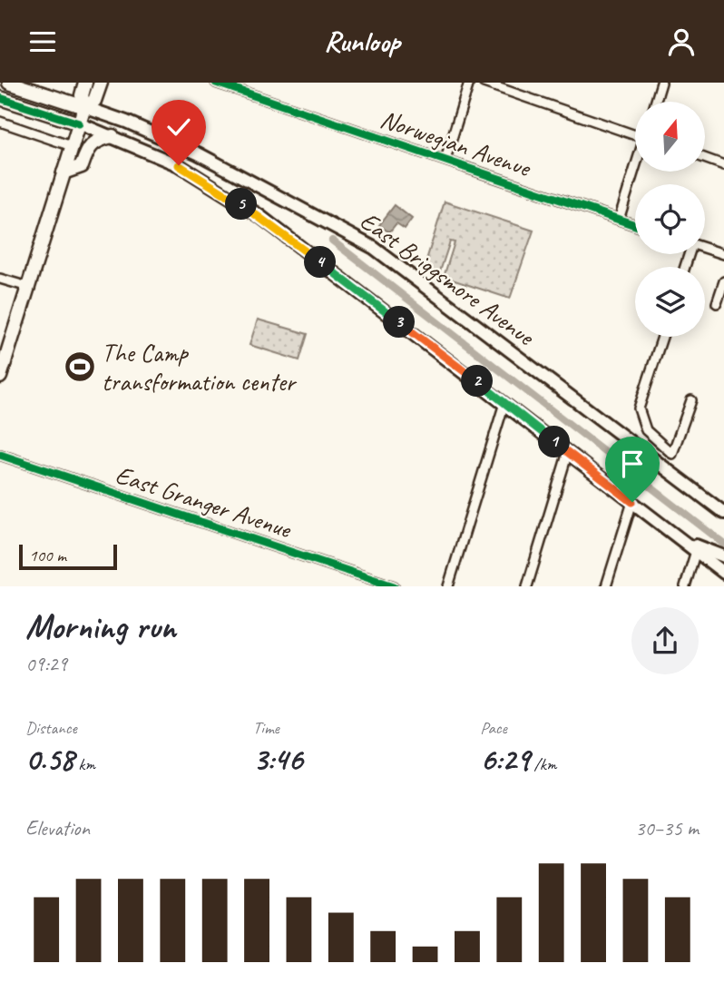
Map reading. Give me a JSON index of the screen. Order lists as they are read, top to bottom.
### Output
{
  "streets": {
    "main road": ["East Briggsmore Avenue"],
    "street": ["Norwegian Avenue", "East Granger Avenue"]
  },
  "places": {
    "sports": ["The Camp transformation center"]
  },
  "scale_bar": "100 m",
  "north": "top",
  "page": {
    "header": "Runloop",
    "pins": [
      "5",
      "4",
      "3",
      "2",
      "1"
    ],
    "scale": "100 m",
    "heading": ["Morning run", "09:29"],
    "stats": [
      ["Distance", "0.58 km"],
      ["Time", "3:46"],
      ["Pace", "6:29 /km"]
    ],
    "chart": ["Elevation", "30–35 m"]
  }
}
